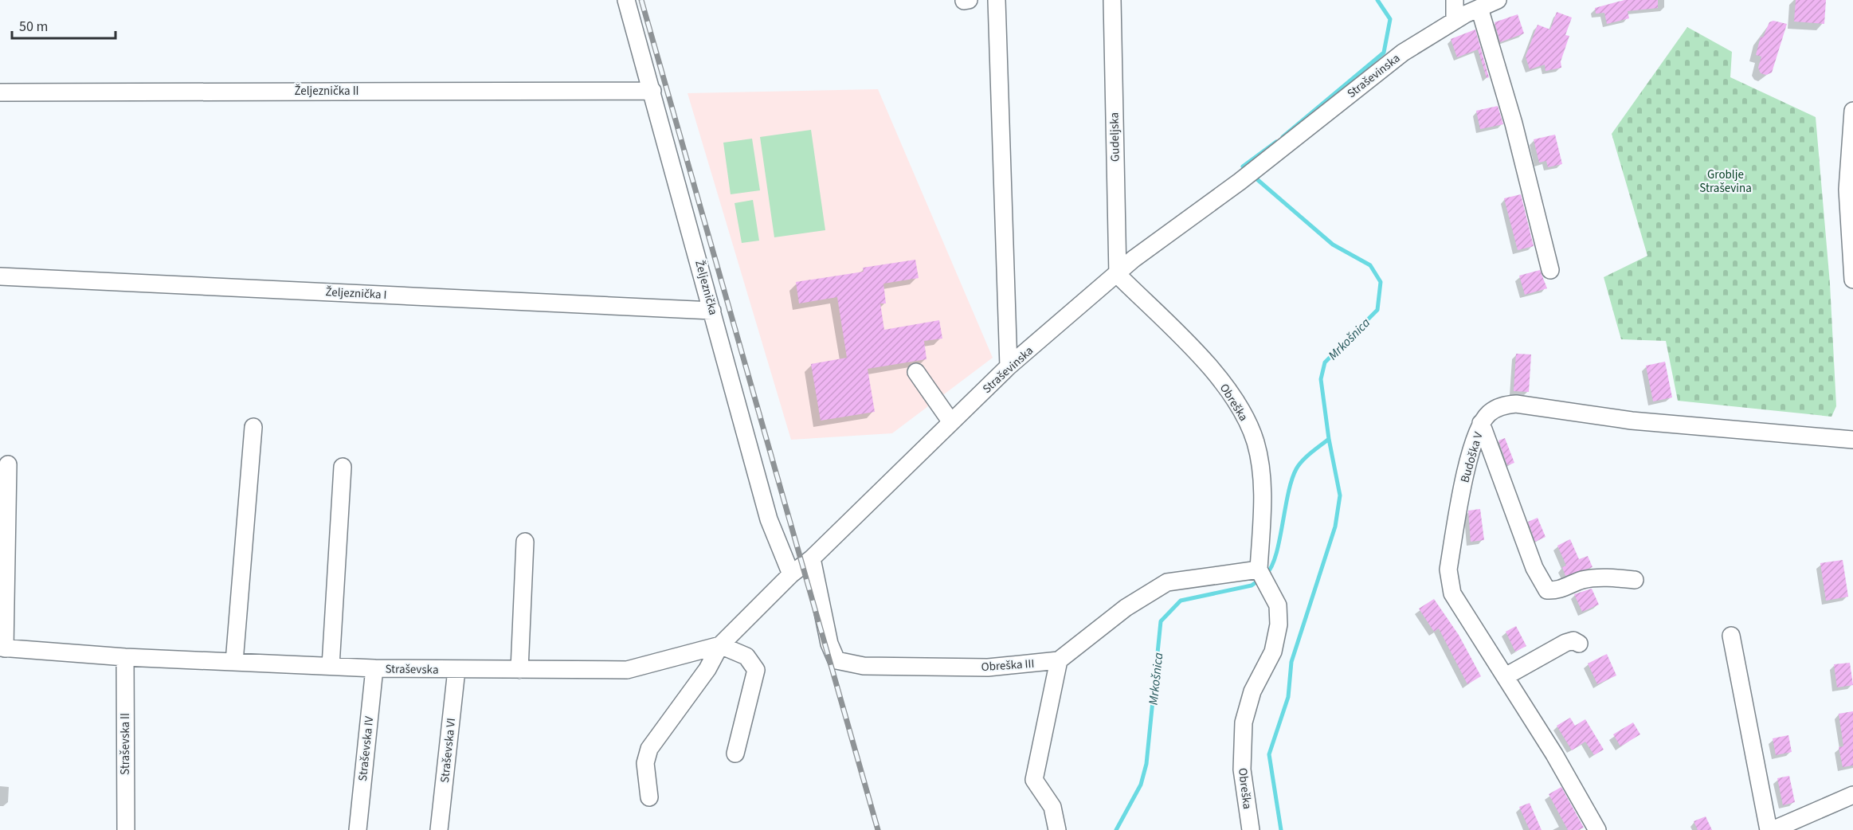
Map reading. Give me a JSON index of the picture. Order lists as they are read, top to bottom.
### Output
{
  "streets": {
    "street": [
      "Straševinska",
      "Željeznička II",
      "Gudeljska",
      "Željeznička",
      "Željeznička I",
      "Obreška",
      "Budoška V",
      "Obreška III",
      "Straševska",
      "Straševska II",
      "Straševska IV",
      "Straševska VI"
    ]
  },
  "crossings": [
    ["Straševinska", "Gudeljska"],
    ["Straševinska", "Željeznička"],
    ["Straševinska", "Obreška"],
    ["Straševinska", "Obreška III"],
    ["Željeznička II", "Željeznička"],
    ["Gudeljska", "Obreška"],
    ["Željeznička", "Željeznička I"],
    ["Straševska", "Straševska II"],
    ["Straševska", "Straševska IV"],
    ["Straševska", "Straševska VI"]
  ],
  "water": ["Mrkošnica"],
  "parks": ["Groblje Straševina"],
  "scale_bar": "50 m"
}
